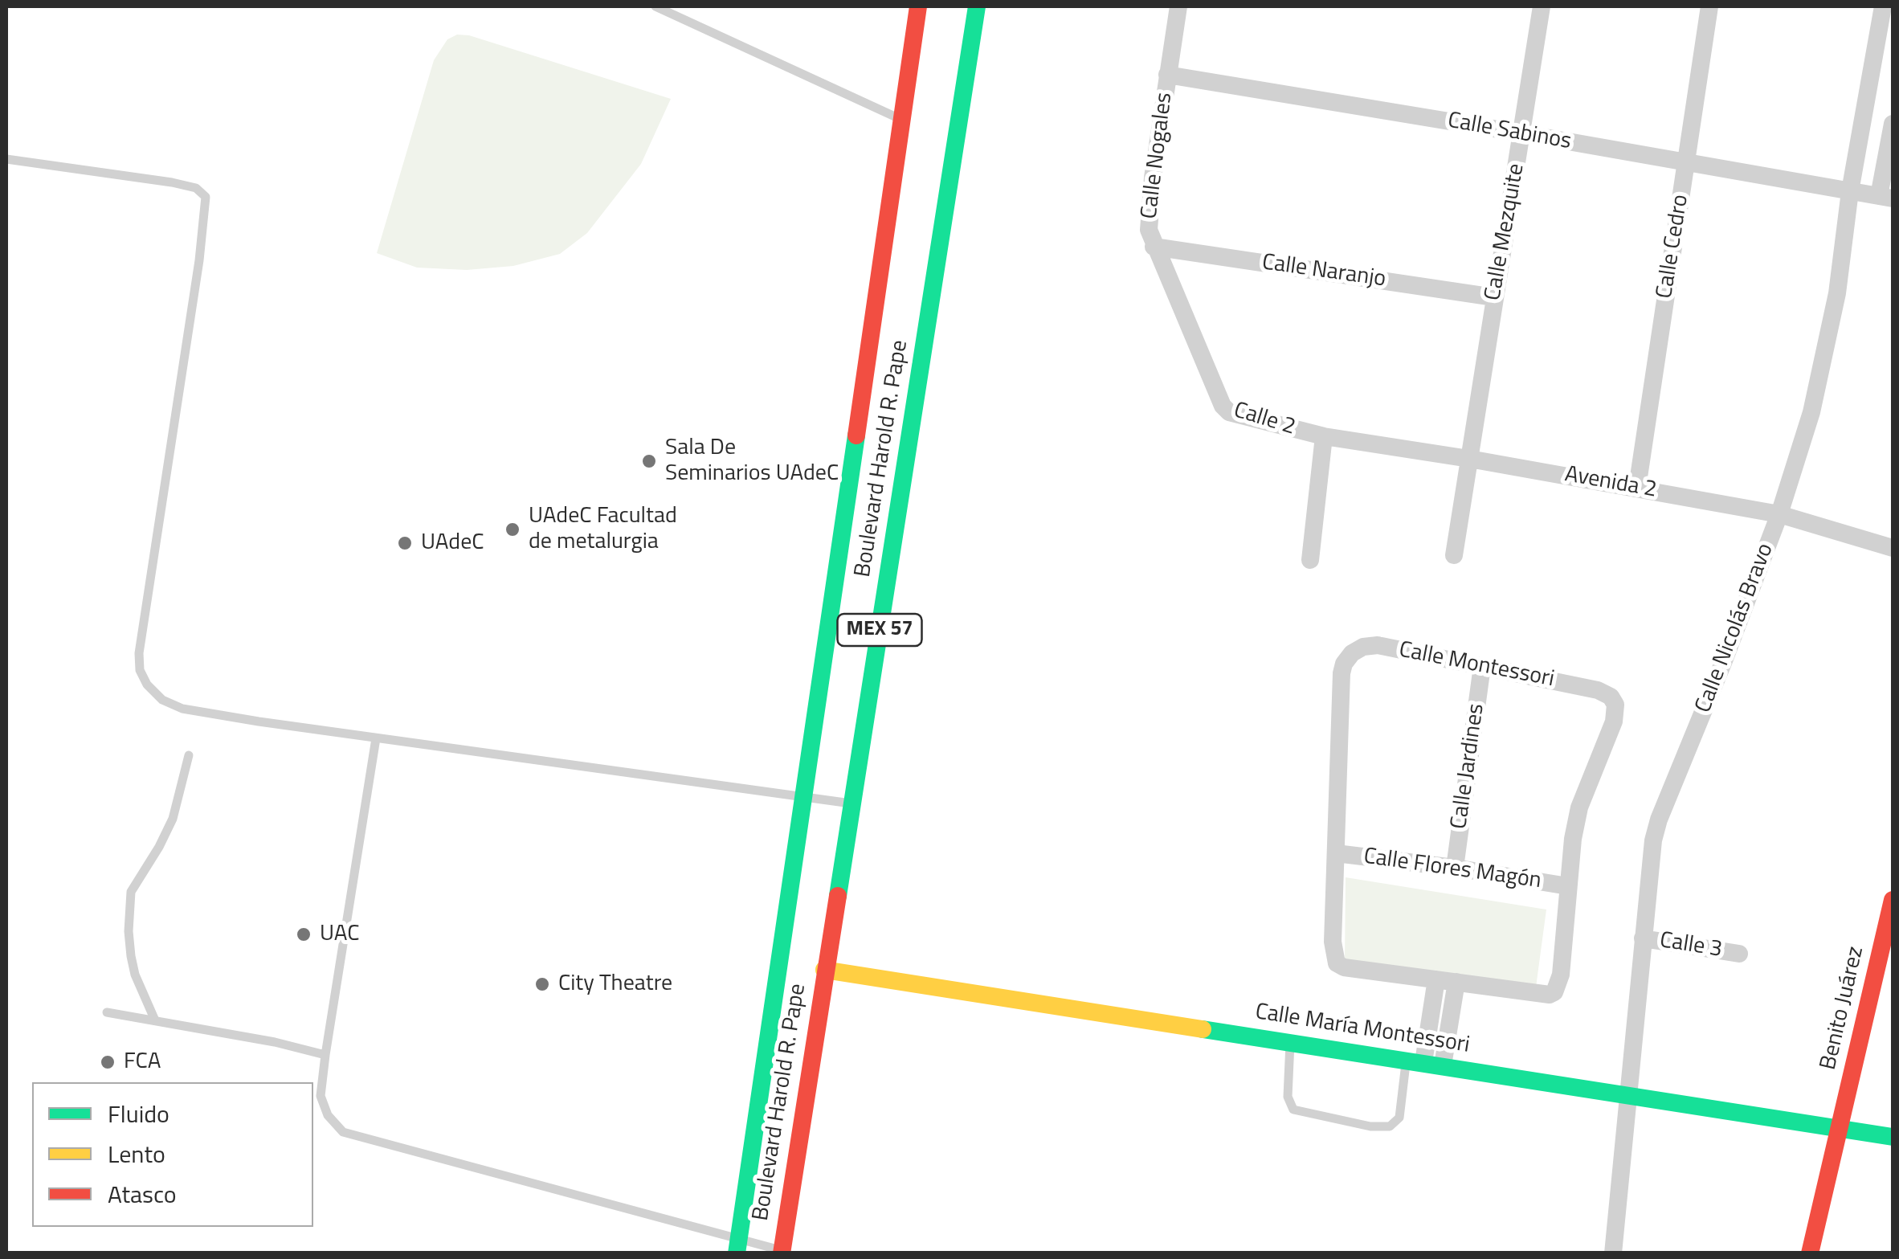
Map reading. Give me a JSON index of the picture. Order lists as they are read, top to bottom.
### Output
{
  "streets": {
    "main road": [
      "Boulevard Harold R. Pape",
      "MEX 57",
      "Benito Juárez",
      "Calle María Montessori"
    ],
    "street": [
      "Calle Sabinos",
      "Calle Nogales",
      "Calle Mezquite",
      "Calle Cedro",
      "Calle Naranjo",
      "Calle 2",
      "Avenida 2",
      "Calle Nicolás Bravo",
      "Calle Montessori",
      "Calle Jardines",
      "Calle Flores Magón",
      "Calle 3"
    ]
  },
  "crossings": [
    ["Calle Sabinos", "Calle Nogales"],
    ["Calle Sabinos", "Calle Mezquite"],
    ["Calle Sabinos", "Calle Cedro"],
    ["Calle Sabinos", "Calle Nicolás Bravo"],
    ["Calle Nogales", "Calle Naranjo"],
    ["Calle Nogales", "Calle 2"],
    ["Calle Mezquite", "Calle Naranjo"],
    ["Calle Mezquite", "Avenida 2"],
    ["Calle Cedro", "Avenida 2"],
    ["Calle 2", "Avenida 2"],
    ["Boulevard Harold R. Pape", "Calle María Montessori"],
    ["Avenida 2", "Calle Nicolás Bravo"],
    ["Calle Nicolás Bravo", "Calle 3"],
    ["Calle Nicolás Bravo", "Calle María Montessori"],
    ["Calle Montessori", "Calle Jardines"],
    ["Calle Montessori", "Calle Flores Magón"],
    ["Calle Jardines", "Calle Flores Magón"],
    ["Benito Juárez", "Calle María Montessori"]
  ],
  "places": [
    "Sala De Seminarios UAdeC",
    "UAdeC Facultad de metalurgia",
    "UAdeC",
    "UAC",
    "City Theatre",
    "FCA"
  ],
  "legend": ["Fluido", "Lento", "Atasco"]
}
